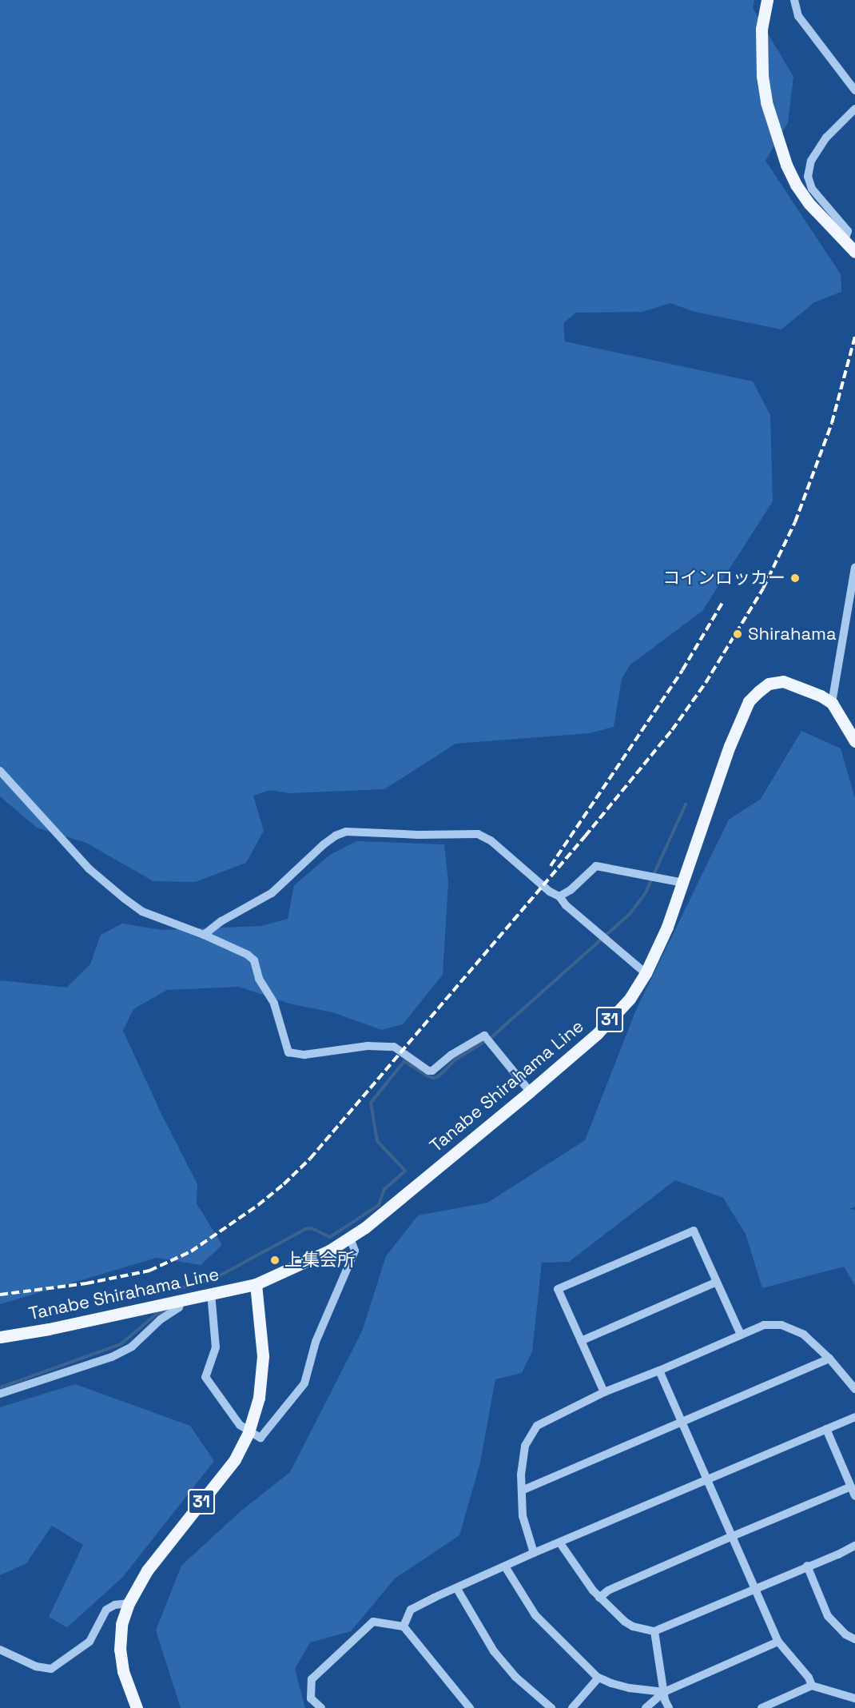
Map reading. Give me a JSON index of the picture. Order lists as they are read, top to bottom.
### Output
{
  "streets": {
    "main road": ["31", "Tanabe Shirahama Line"]
  },
  "crossings": [
    ["31", "Tanabe Shirahama Line"]
  ],
  "places": ["コインロッカー", "Shirahama", "上集会所"]
}
